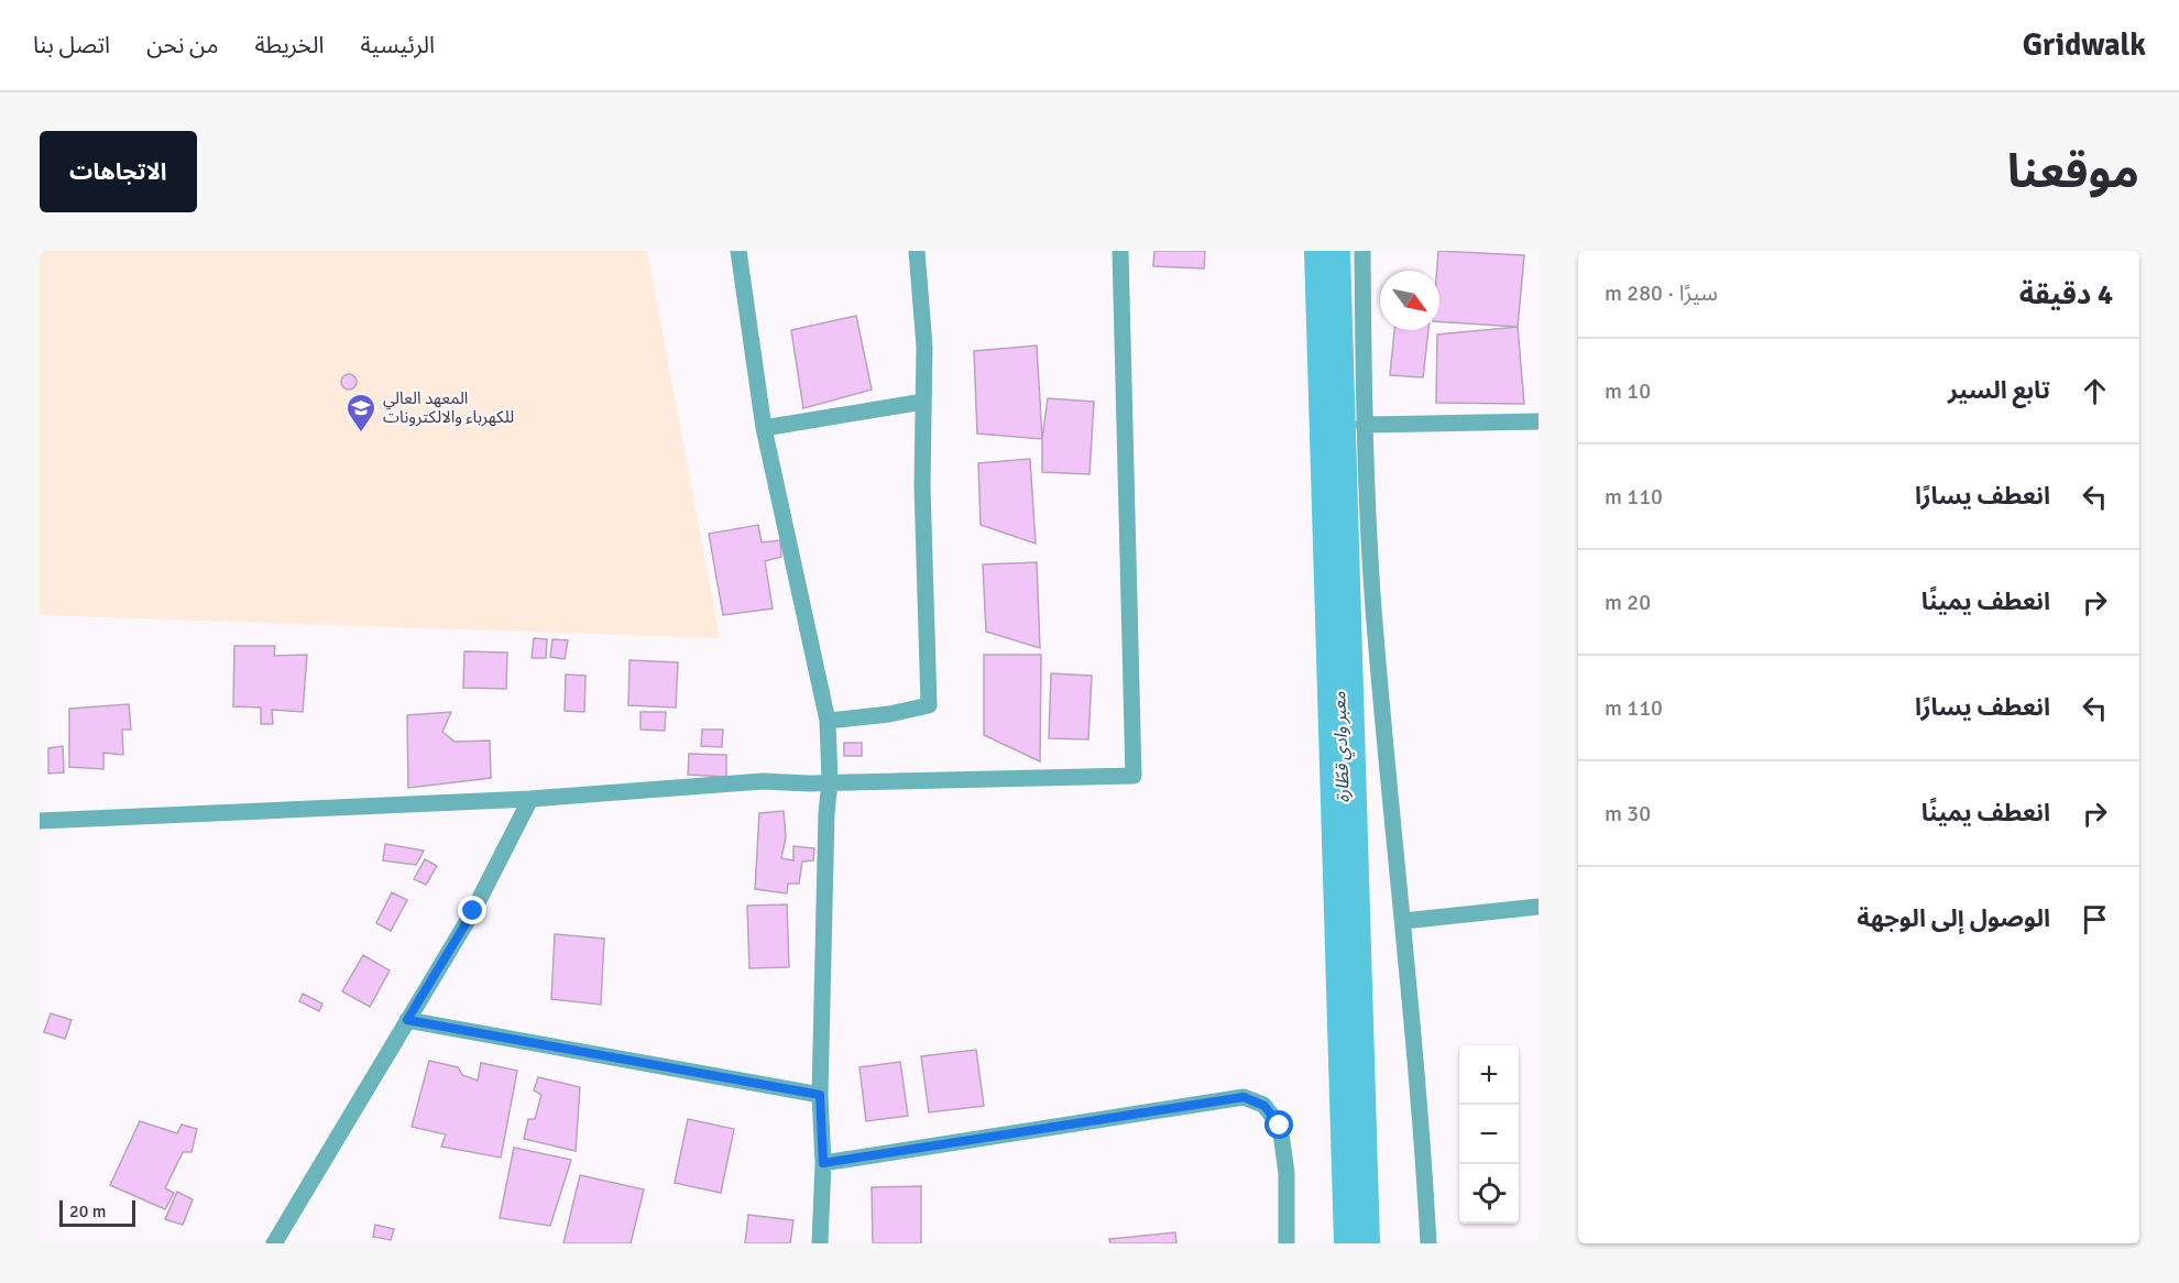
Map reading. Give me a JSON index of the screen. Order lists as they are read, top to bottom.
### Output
{
  "water": ["معبر وادي قطّارة"],
  "places": {
    "school or university": ["المعهد العالي للكهرباء والالكترونات"]
  },
  "scale_bar": "20 m",
  "north": "bottom right",
  "page": {
    "header": "Gridwalk",
    "nav": [
      "الرئيسية",
      "الخريطة",
      "من نحن",
      "اتصل بنا"
    ],
    "title": "موقعنا",
    "buttons": "الاتجاهات",
    "heading": ["4 دقيقة", "سيرًا · 280 m"],
    "list": [
      ["تابع السير", "10 m"],
      ["انعطف يسارًا", "110 m"],
      ["انعطف يمينًا", "20 m"],
      ["انعطف يسارًا", "110 m"],
      ["انعطف يمينًا", "30 m"],
      "الوصول إلى الوجهة"
    ],
    "map_buttons": ["+", "−"],
    "scale": "20 m"
  }
}
